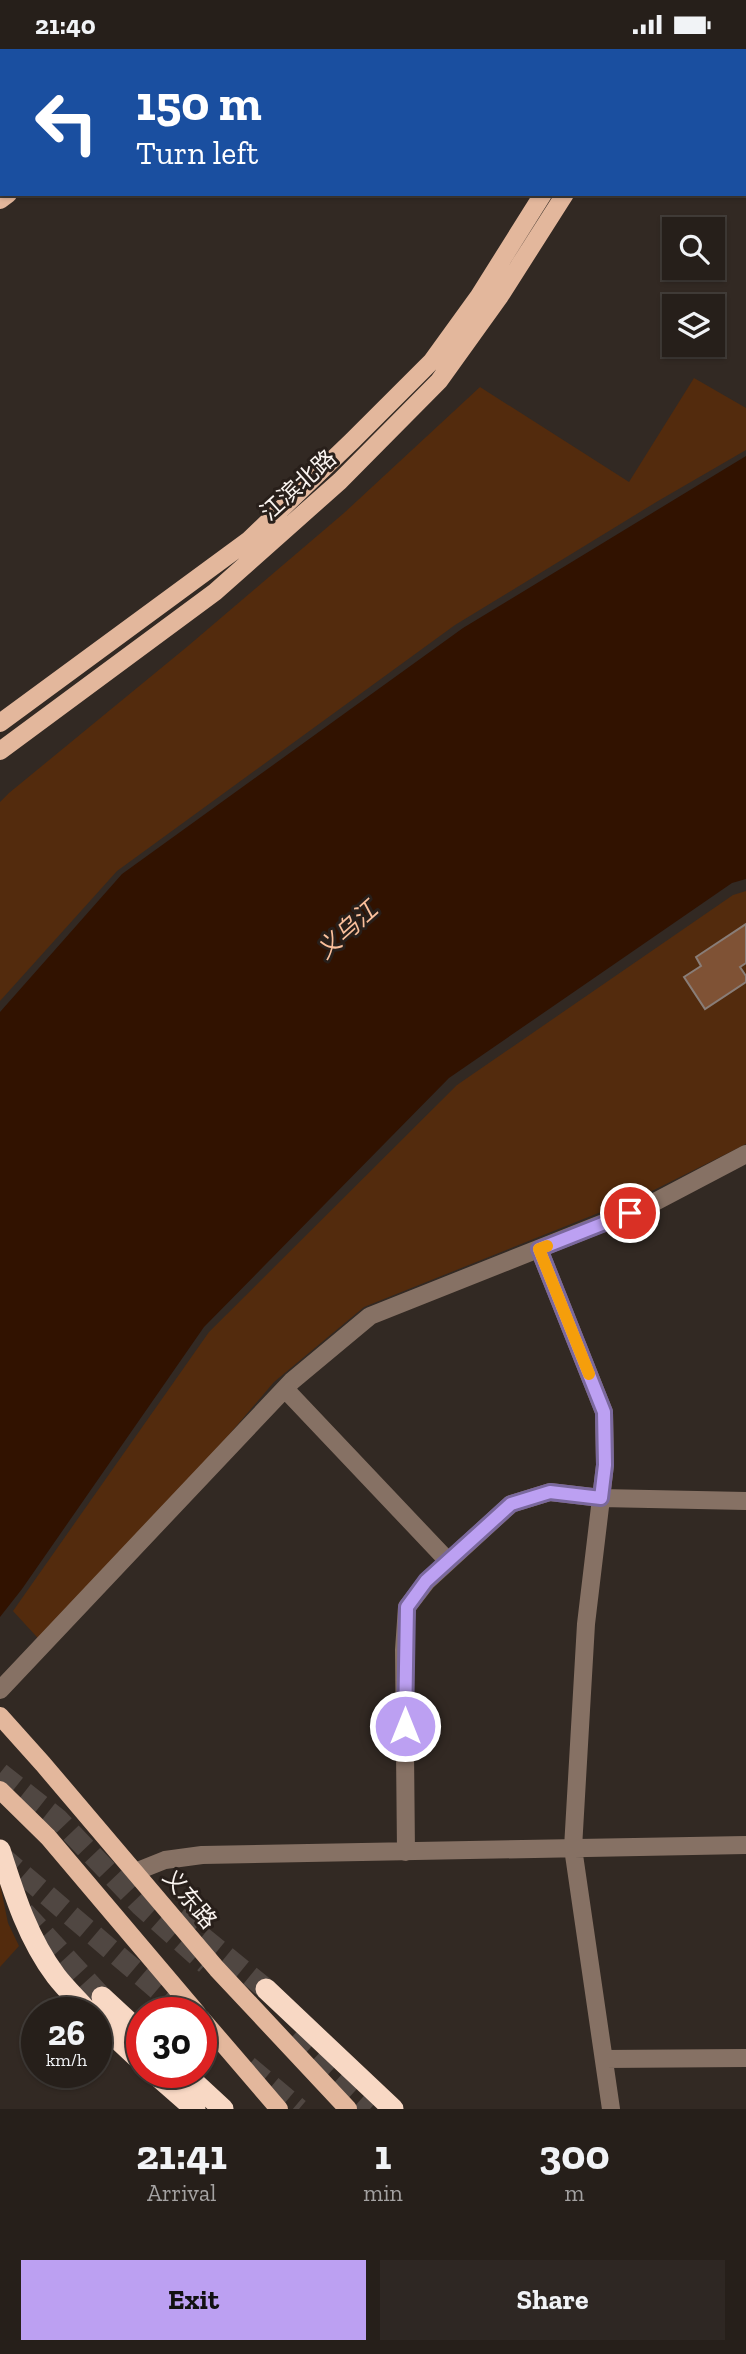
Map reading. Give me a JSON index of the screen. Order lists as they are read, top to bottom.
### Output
{
  "streets": {
    "main road": ["江滨北路", "义东路"]
  },
  "water": ["义乌江"],
  "page": {
    "status": "21:40",
    "turn": ["150 m", "Turn left"],
    "speed": "26 km/h",
    "limit": "30",
    "eta": [
      "21:41",
      "Arrival",
      "1",
      "min",
      "300",
      "m"
    ],
    "buttons": ["Exit", "Share"]
  }
}
